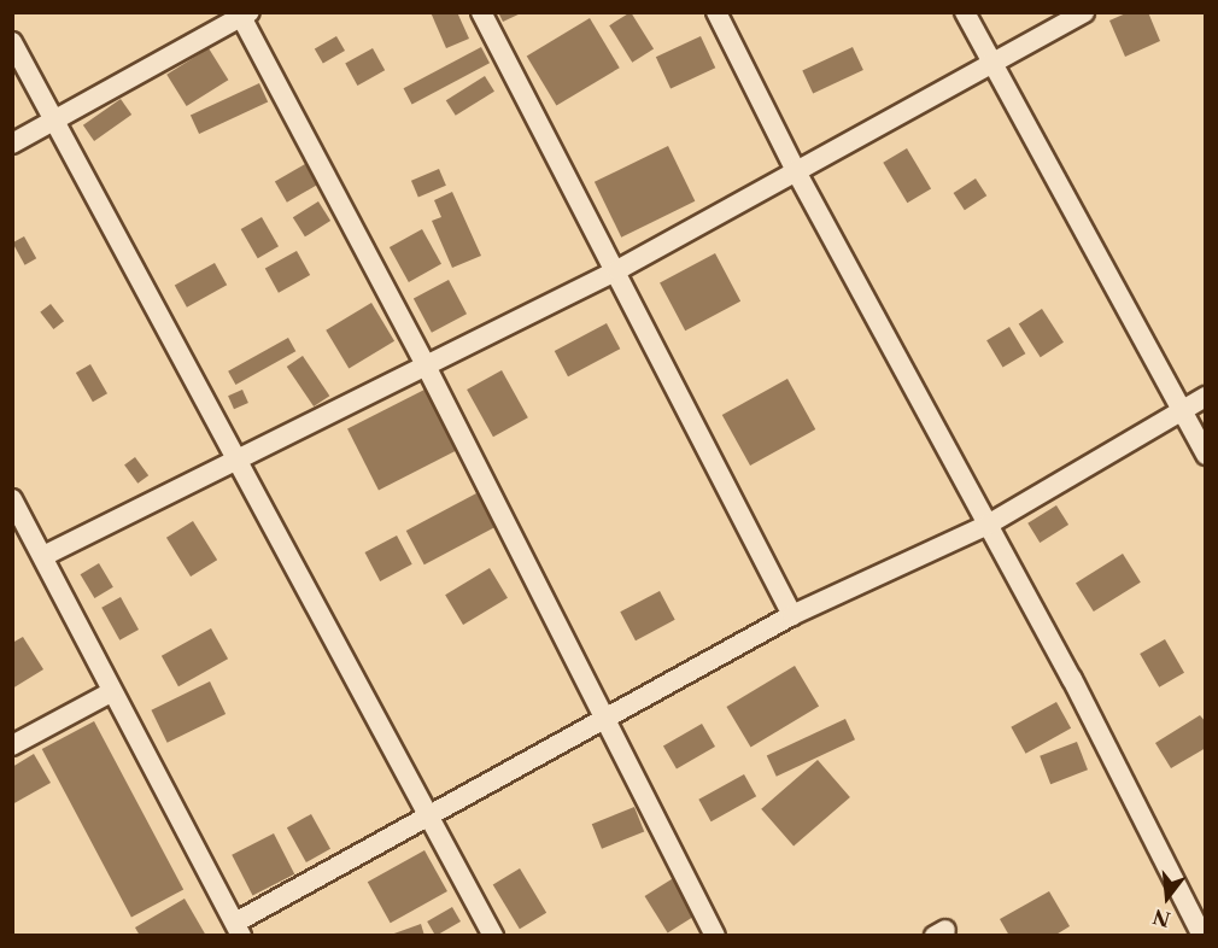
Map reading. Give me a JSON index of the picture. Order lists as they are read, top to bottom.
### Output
{
  "north": "bottom"
}
